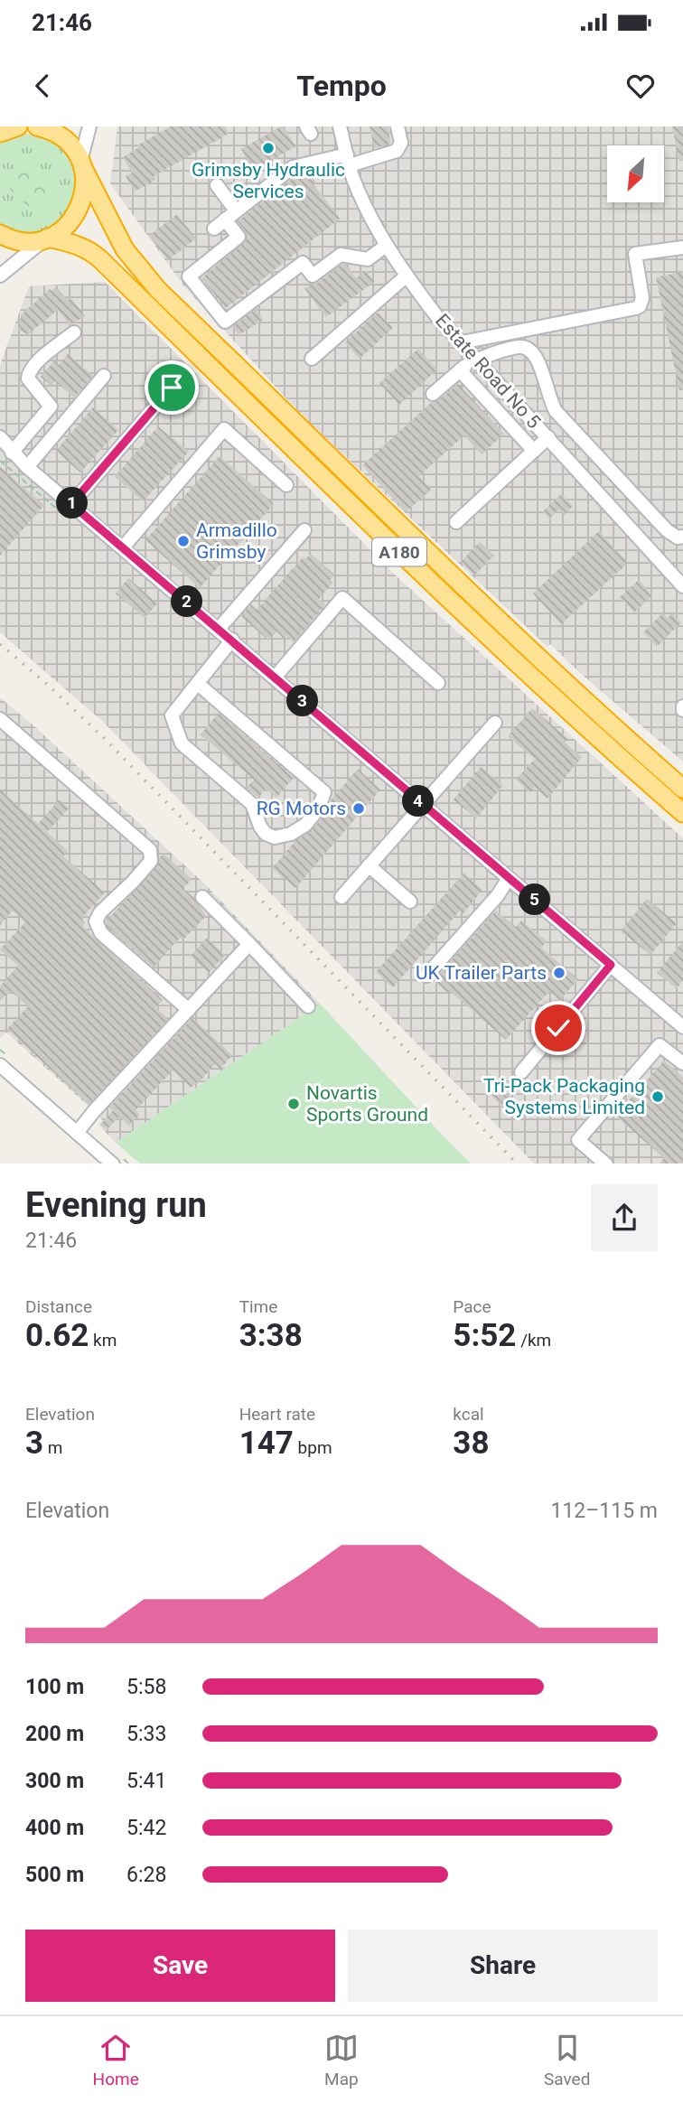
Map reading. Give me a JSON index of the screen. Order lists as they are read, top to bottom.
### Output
{
  "streets": {
    "highway": ["A180"],
    "street": ["Estate Road No 5"]
  },
  "places": [
    "Grimsby Hydraulic Services",
    "Armadillo Grimsby",
    "RG Motors",
    "UK Trailer Parts",
    "Tri-Pack Packaging Systems Limited",
    "Novartis Sports Ground"
  ],
  "north": "bottom left",
  "page": {
    "status": "21:46",
    "header": "Tempo",
    "pins": [
      "1",
      "2",
      "3",
      "4",
      "5"
    ],
    "heading": ["Evening run", "21:46"],
    "stats": [
      ["Distance", "0.62 km"],
      ["Time", "3:38"],
      ["Pace", "5:52 /km"],
      ["Elevation", "3 m"],
      ["Heart rate", "147 bpm"],
      ["kcal", "38"]
    ],
    "chart": ["Elevation", "112–115 m"],
    "list": [
      {
        "name": "100 m",
        "note": "5:58"
      },
      {
        "name": "200 m",
        "note": "5:33"
      },
      {
        "name": "300 m",
        "note": "5:41"
      },
      {
        "name": "400 m",
        "note": "5:42"
      },
      {
        "name": "500 m",
        "note": "6:28"
      }
    ],
    "buttons": ["Save", "Share"],
    "tabs": ["Home", "Map", "Saved"]
  }
}
